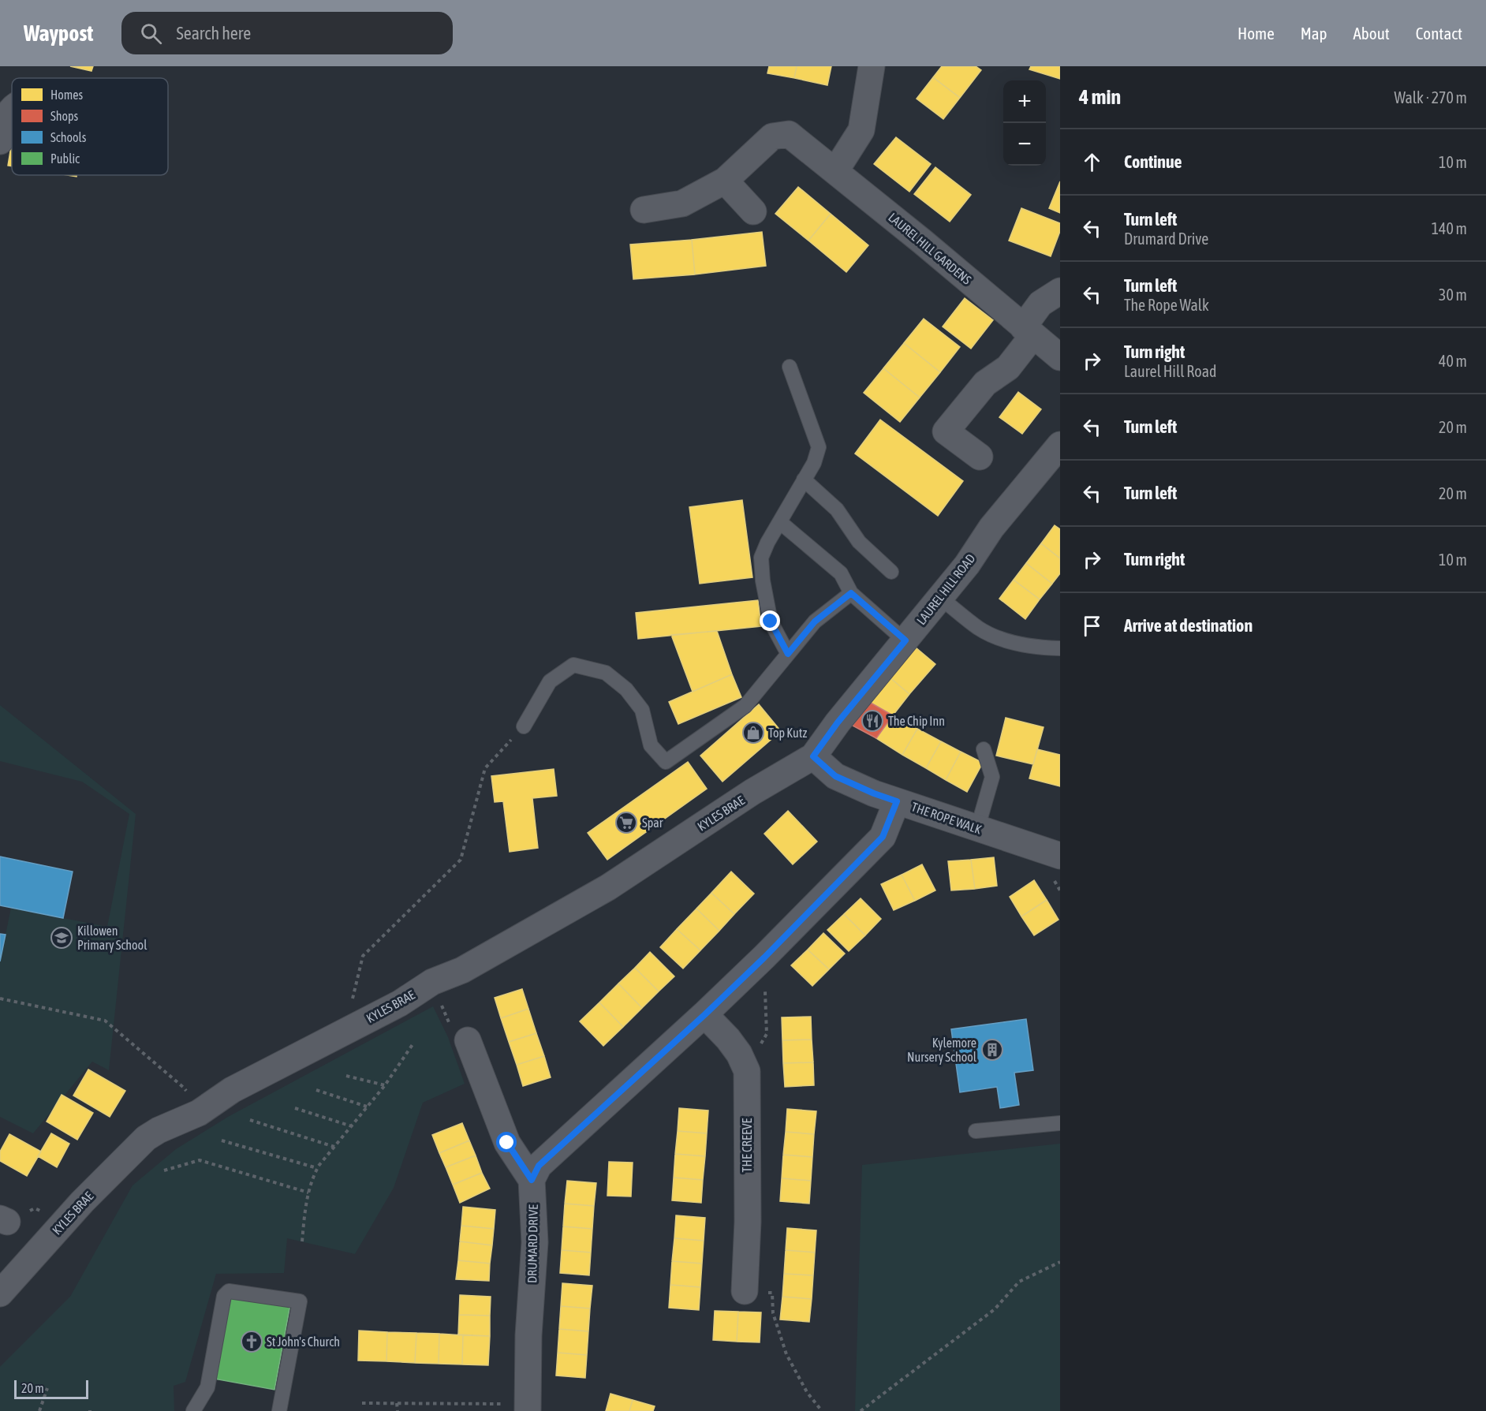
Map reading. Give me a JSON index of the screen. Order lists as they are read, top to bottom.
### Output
{
  "streets": {
    "street": [
      "LAUREL HILL GARDENS",
      "LAUREL HILL ROAD",
      "KYLES BRAE",
      "THE ROPE WALK",
      "THE CREEVE",
      "DRUMARD DRIVE"
    ]
  },
  "crossings": [
    ["LAUREL HILL ROAD", "KYLES BRAE"],
    ["LAUREL HILL ROAD", "THE ROPE WALK"],
    ["KYLES BRAE", "THE ROPE WALK"]
  ],
  "places": {
    "restaurant": ["The Chip Inn"],
    "shop": ["Top Kutz"],
    "supermarket": ["Spar"],
    "school or university": ["Killowen Primary School"],
    "building": ["Kylemore Nursery School"],
    "church": ["St John's Church"]
  },
  "legend": [
    "Homes",
    "Shops",
    "Schools",
    "Public"
  ],
  "scale_bar": "20 m",
  "page": {
    "header": "Waypost",
    "search": "Search here",
    "nav": [
      "Home",
      "Map",
      "About",
      "Contact"
    ],
    "heading": ["4 min", "Walk · 270 m"],
    "map_buttons": ["+", "−"],
    "list": [
      ["Continue", "10 m"],
      ["Turn left", "Drumard Drive", "140 m"],
      ["Turn left", "The Rope Walk", "30 m"],
      ["Turn right", "Laurel Hill Road", "40 m"],
      ["Turn left", "20 m"],
      ["Turn left", "20 m"],
      ["Turn right", "10 m"],
      "Arrive at destination"
    ],
    "scale": "20 m"
  }
}
